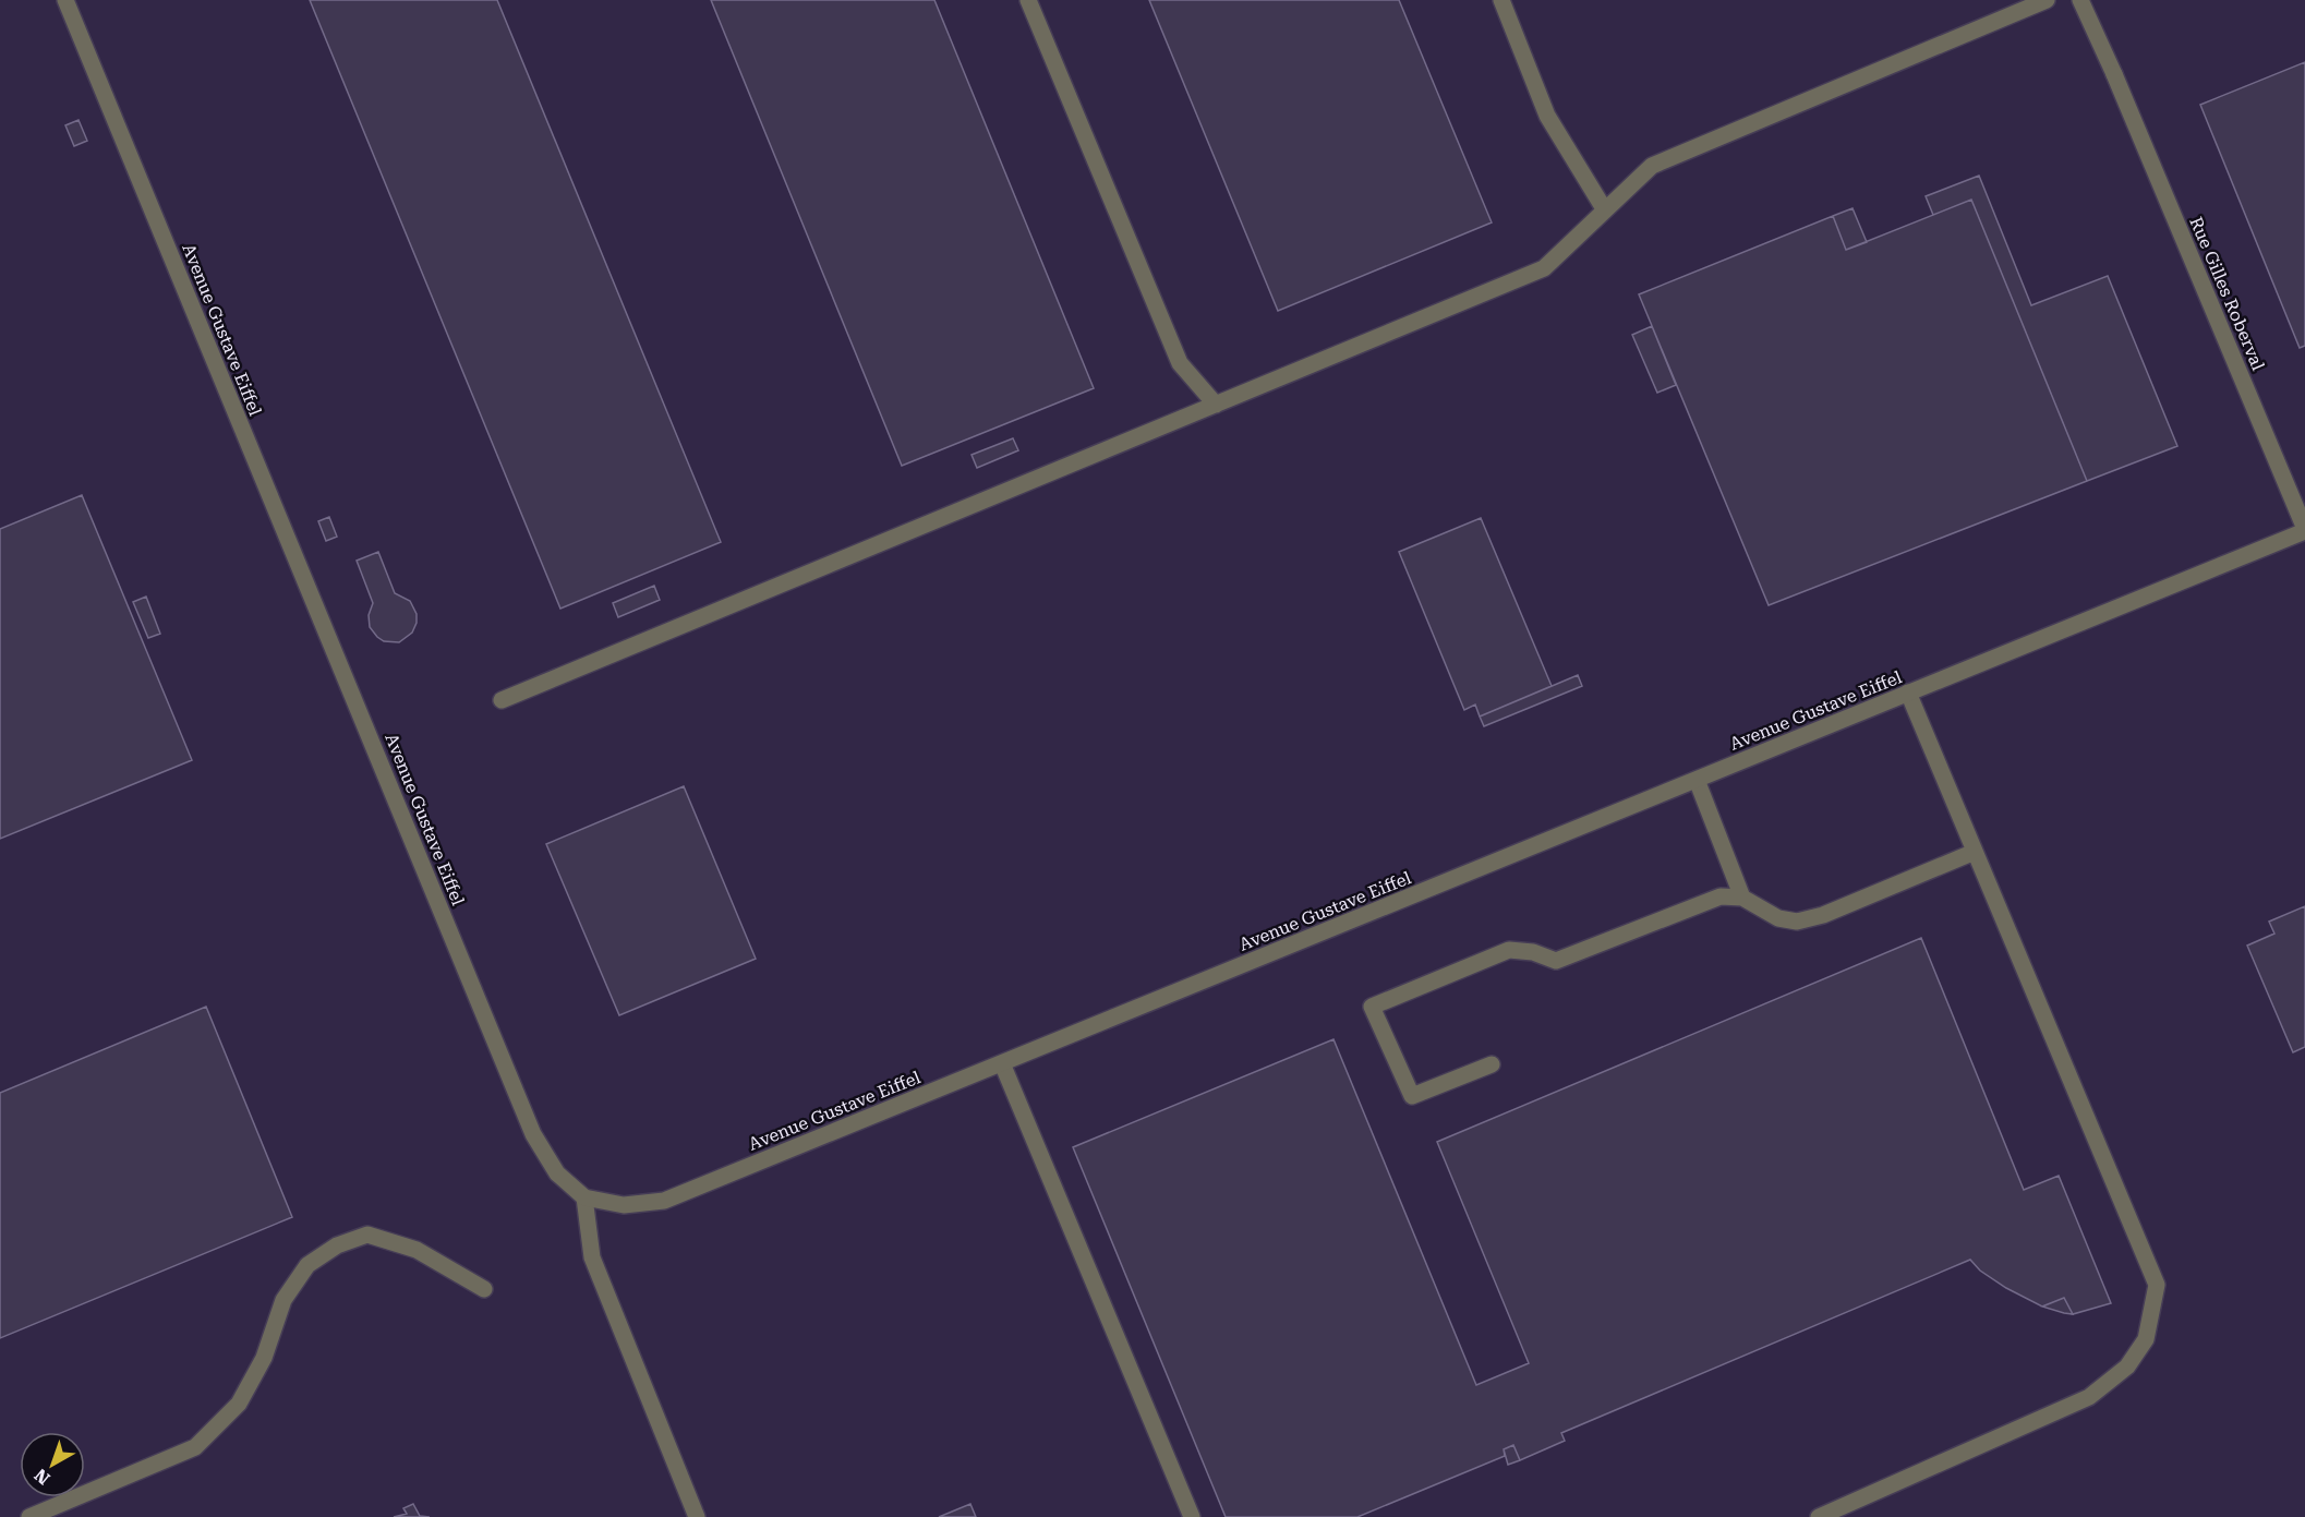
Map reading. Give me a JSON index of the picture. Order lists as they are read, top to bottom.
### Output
{
  "streets": {
    "street": ["Rue Gilles Roberval", "Avenue Gustave Eiffel"]
  },
  "crossings": [
    ["Rue Gilles Roberval", "Avenue Gustave Eiffel"]
  ],
  "north": "bottom left"
}
